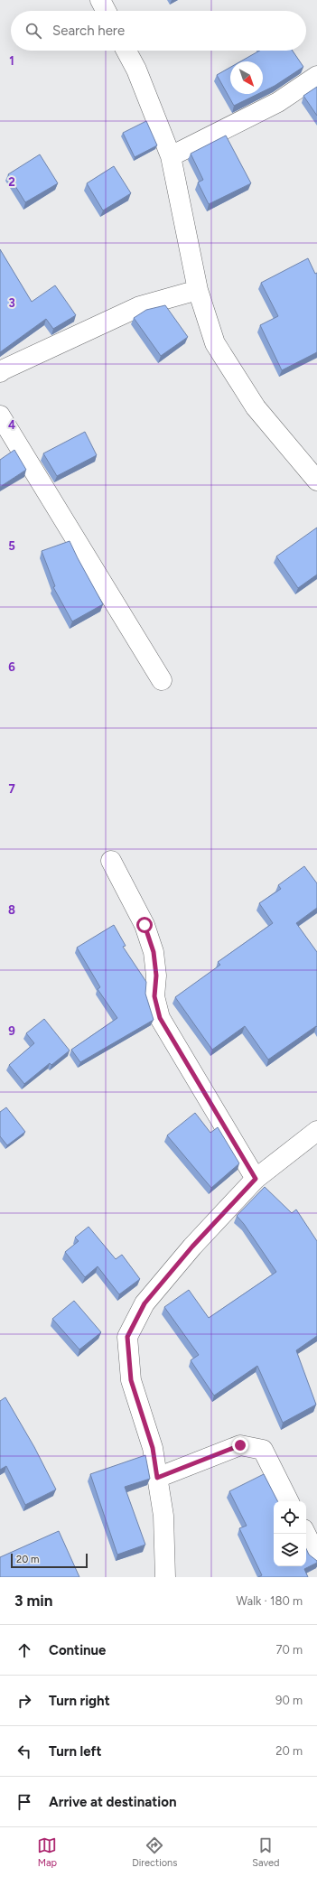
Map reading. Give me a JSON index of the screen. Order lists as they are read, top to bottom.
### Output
{
  "scale_bar": "20 m",
  "north": "bottom right",
  "page": {
    "search": "Search here",
    "scale": "20 m",
    "heading": ["3 min", "Walk · 180 m"],
    "list": [
      ["Continue", "70 m"],
      ["Turn right", "90 m"],
      ["Turn left", "20 m"],
      "Arrive at destination"
    ],
    "nav": ["Map", "Directions", "Saved"]
  },
  "grid": {
    "rows": [
      "1",
      "2",
      "3",
      "4",
      "5",
      "6",
      "7",
      "8",
      "9"
    ]
  }
}
